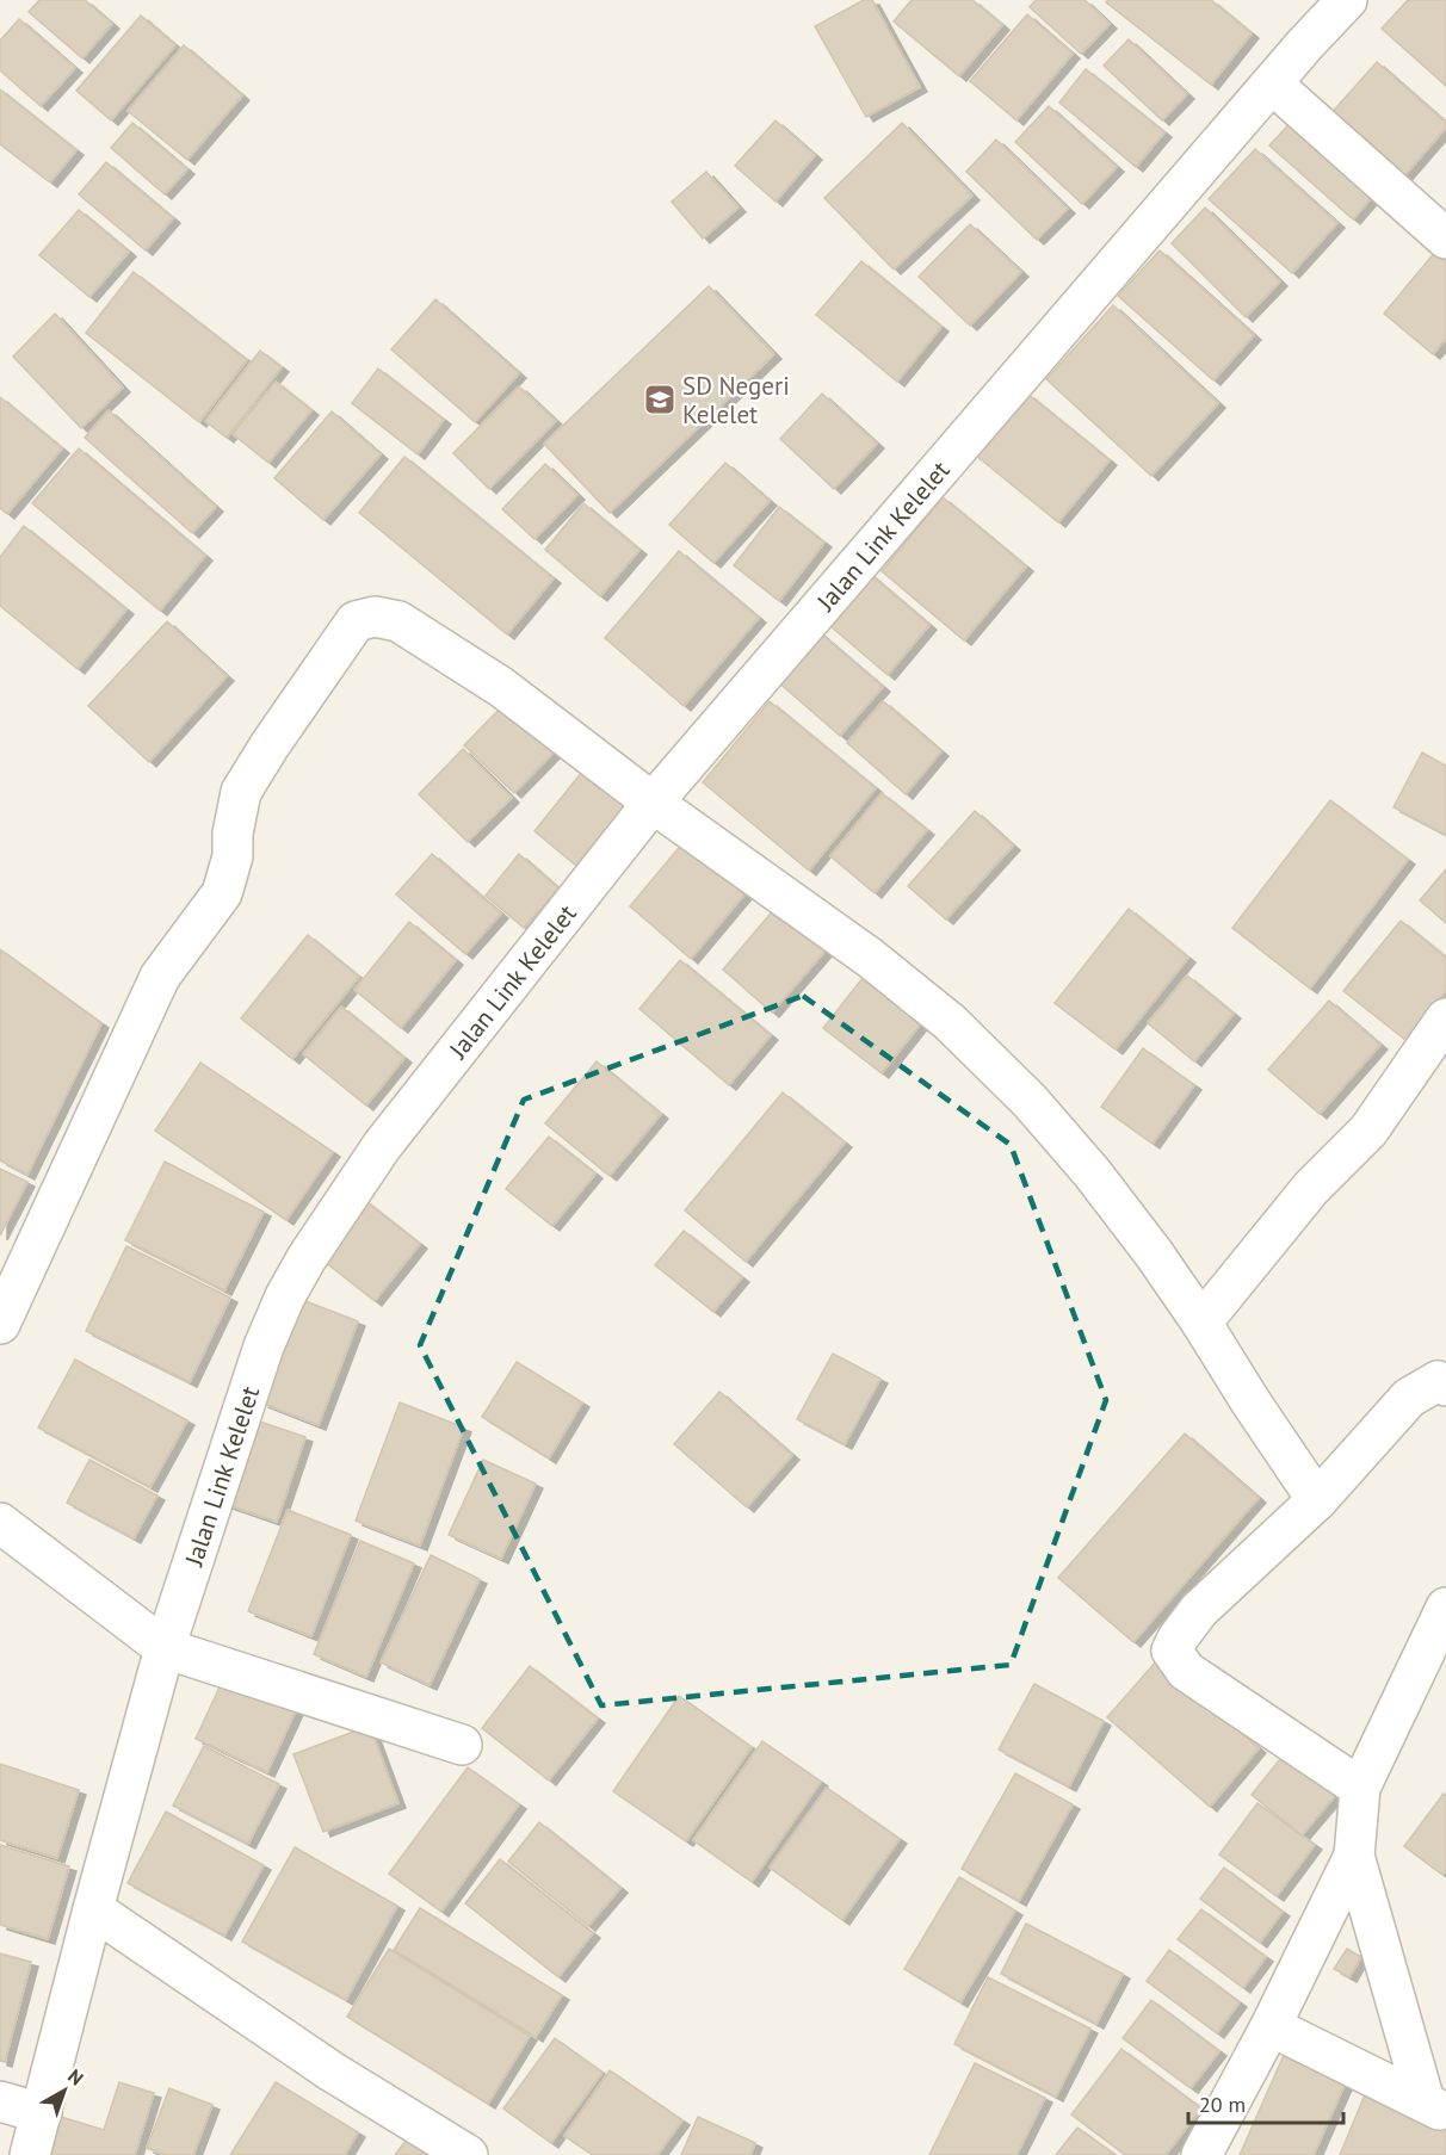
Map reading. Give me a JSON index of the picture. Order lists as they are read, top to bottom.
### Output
{
  "streets": {
    "street": ["Jalan Link Kelelet"]
  },
  "places": {
    "school or university": ["SD Negeri Kelelet"]
  },
  "scale_bar": "20 m",
  "north": "top right"
}
